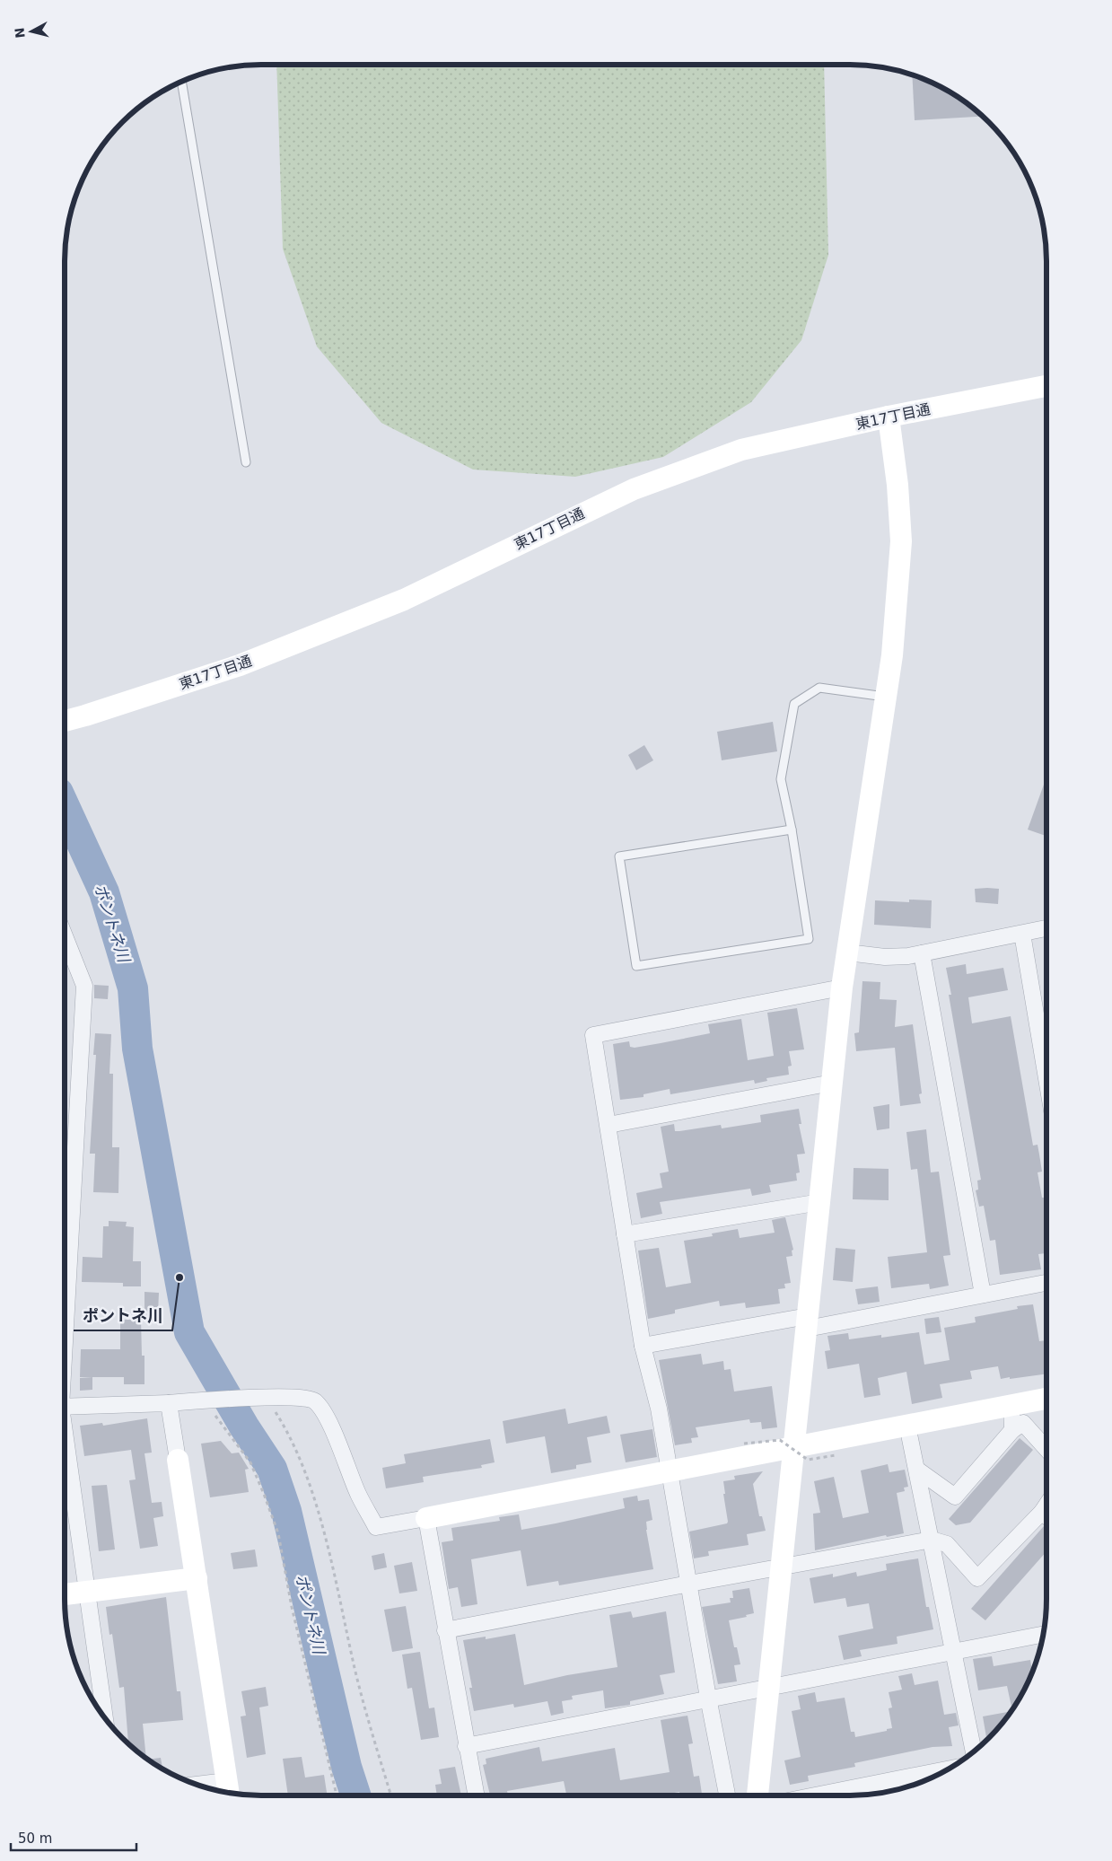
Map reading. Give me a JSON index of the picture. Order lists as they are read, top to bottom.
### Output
{
  "streets": {
    "street": ["東17丁目通"]
  },
  "water": ["ポントネ川"],
  "places": ["ポントネ川"],
  "scale_bar": "50 m",
  "north": "left"
}
